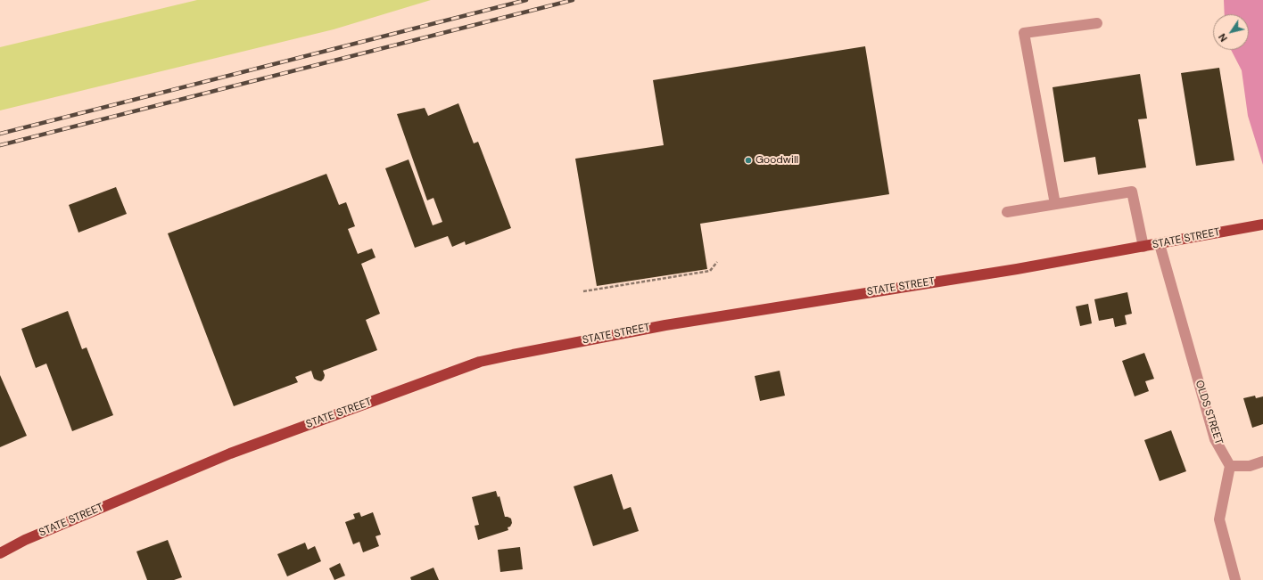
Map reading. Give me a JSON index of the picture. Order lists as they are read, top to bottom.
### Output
{
  "streets": {
    "main road": ["STATE STREET"],
    "street": ["OLDS STREET"]
  },
  "crossings": [
    ["STATE STREET", "OLDS STREET"]
  ],
  "places": ["Goodwill"],
  "north": "bottom left"
}
